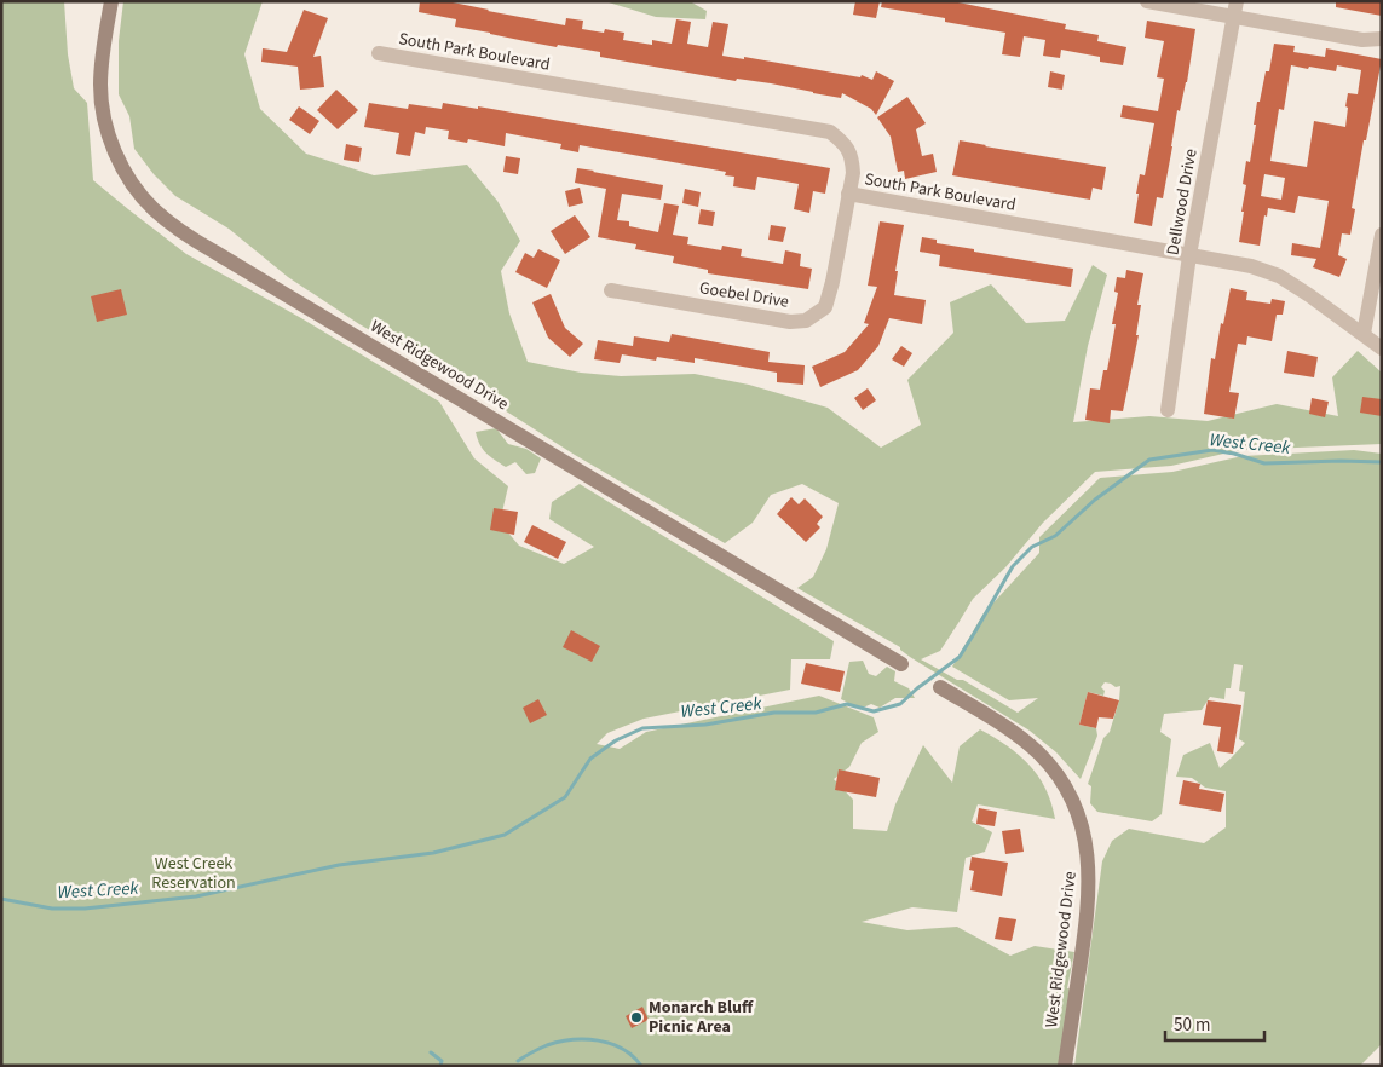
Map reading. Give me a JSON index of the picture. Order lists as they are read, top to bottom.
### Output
{
  "streets": {
    "street": [
      "South Park Boulevard",
      "Dellwood Drive",
      "Goebel Drive",
      "West Ridgewood Drive"
    ]
  },
  "crossings": [
    ["South Park Boulevard", "Dellwood Drive"],
    ["South Park Boulevard", "Goebel Drive"]
  ],
  "water": ["West Creek"],
  "parks": ["West Creek Reservation"],
  "places": ["Monarch Bluff Picnic Area"],
  "scale_bar": "50 m"
}
